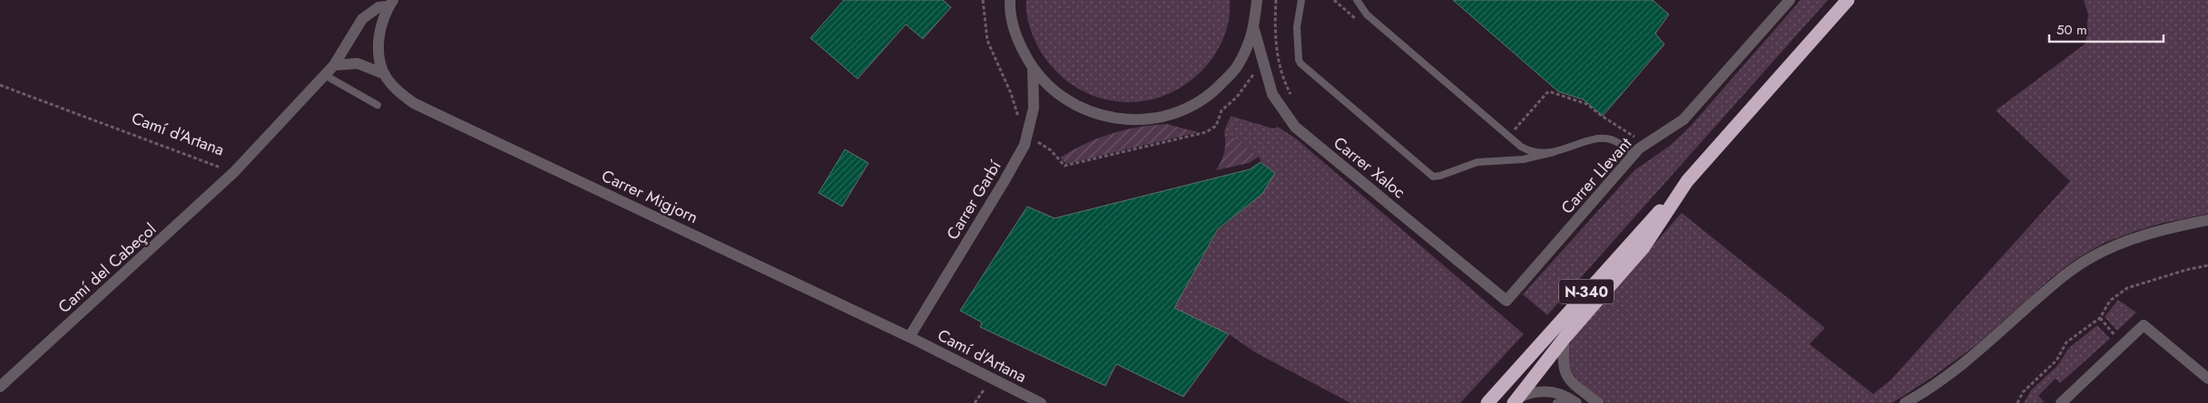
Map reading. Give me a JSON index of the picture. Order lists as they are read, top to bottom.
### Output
{
  "streets": {
    "highway": ["N-340"],
    "street": [
      "Camí d'Artana",
      "Carrer Xaloc",
      "Carrer Llevant",
      "Carrer Migjorn",
      "Carrer Garbí",
      "Camí del Cabeçol"
    ]
  },
  "crossings": [
    ["Camí d'Artana", "Carrer Migjorn"],
    ["Camí d'Artana", "Carrer Garbí"],
    ["Camí d'Artana", "Camí del Cabeçol"],
    ["Carrer Xaloc", "Carrer Llevant"],
    ["Carrer Migjorn", "Carrer Garbí"]
  ],
  "scale_bar": "50 m"
}
